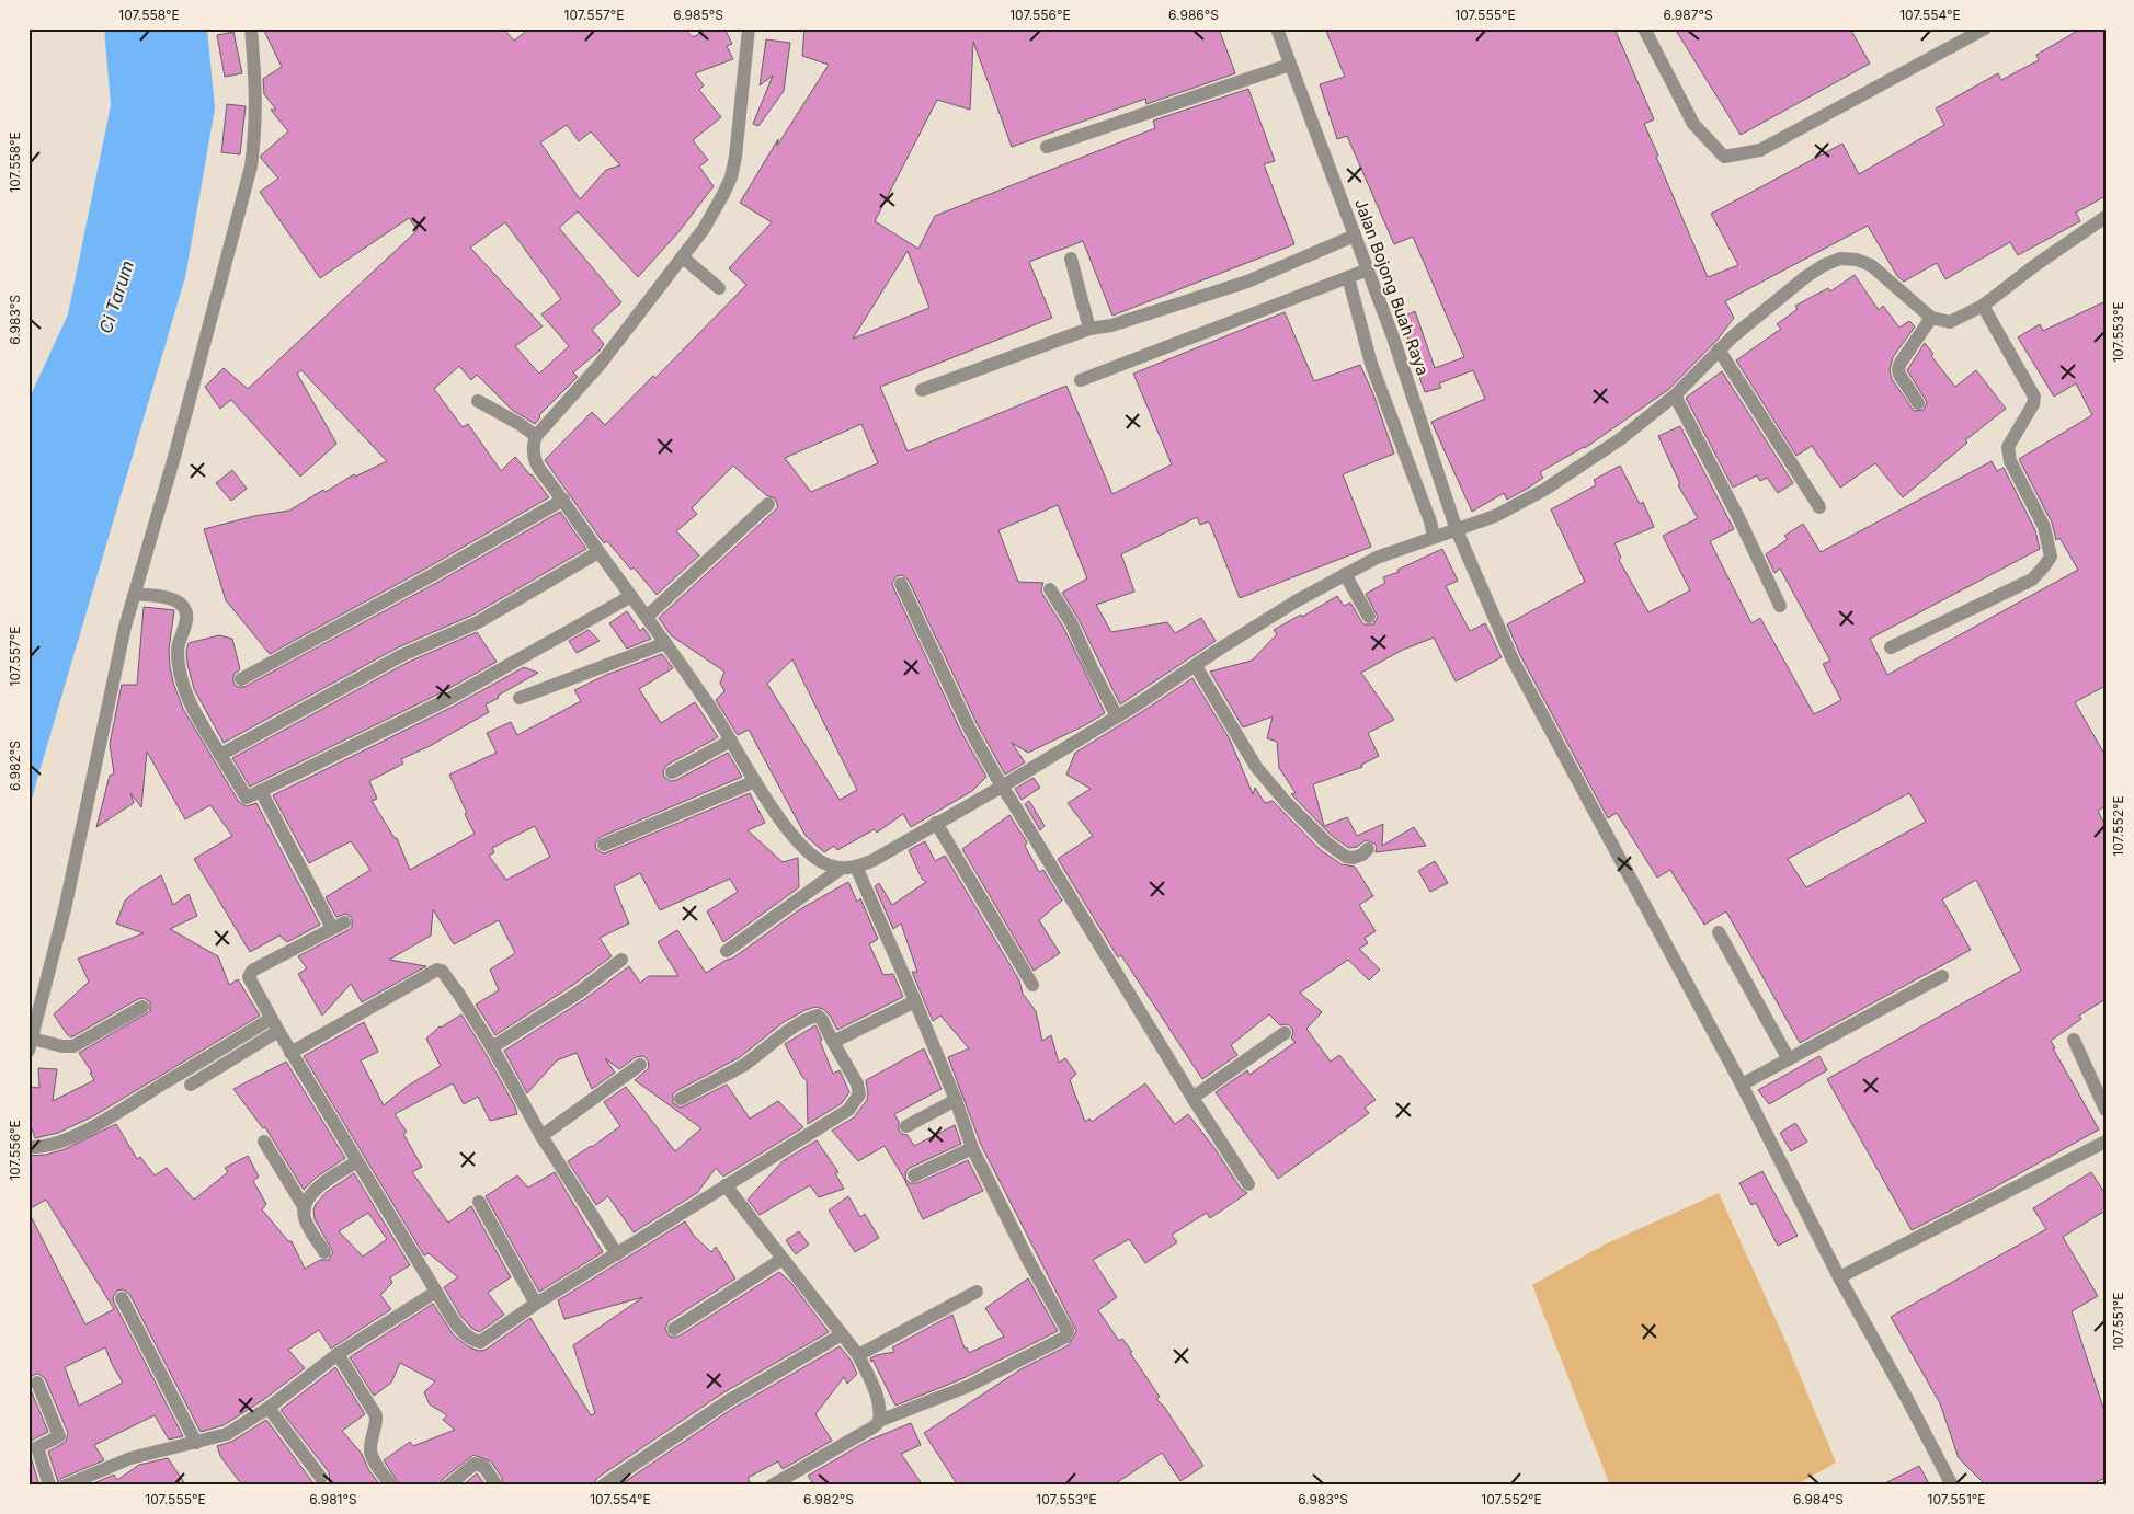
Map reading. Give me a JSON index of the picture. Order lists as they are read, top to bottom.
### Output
{
  "streets": {
    "street": ["Jalan Bojong Buah Raya"]
  },
  "water": ["Ci Tarum"],
  "coordinates": [
    "107.558°E",
    "107.557°E",
    "6.985°S",
    "107.556°E",
    "6.986°S",
    "107.555°E",
    "6.987°S",
    "107.554°E",
    "6.983°S",
    "107.553°E",
    "6.982°S",
    "107.552°E",
    "107.551°E",
    "6.981°S",
    "6.984°S"
  ]
}
